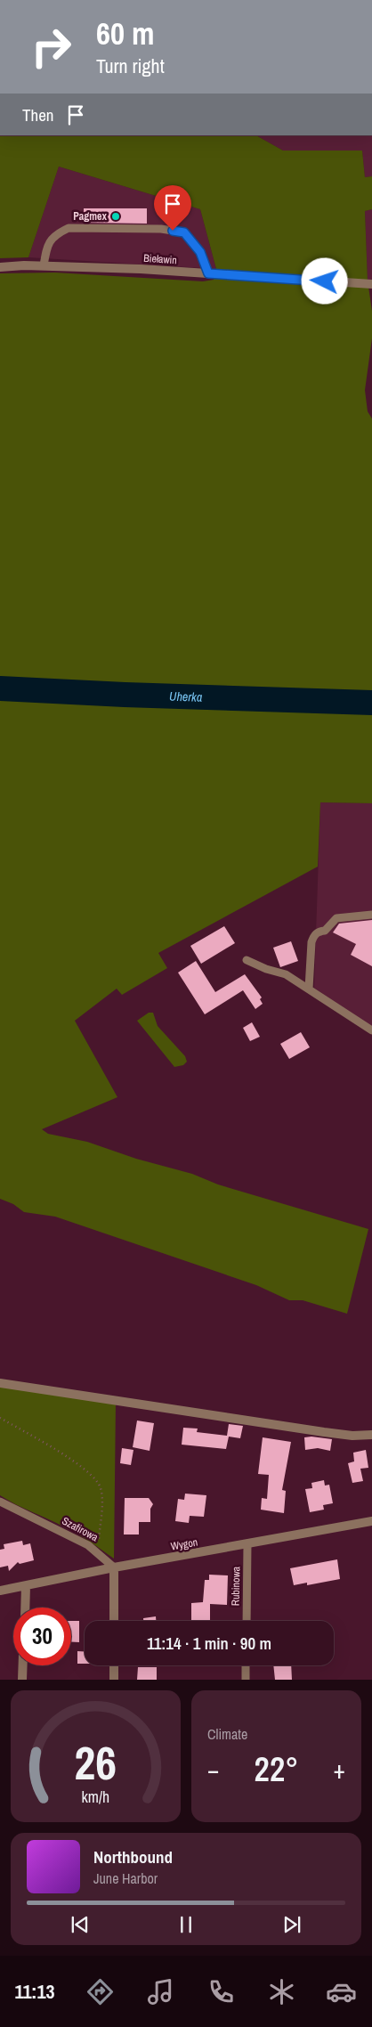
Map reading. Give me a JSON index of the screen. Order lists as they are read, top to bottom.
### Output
{
  "streets": {
    "street": ["Bieławin", "Wygon"],
    "lane": ["Szafirowa", "Rubinowa"]
  },
  "crossings": [
    ["Szafirowa", "Wygon"],
    ["Wygon", "Rubinowa"]
  ],
  "water": ["Uherka"],
  "places": ["Pagmex"],
  "page": {
    "turn": ["60 m", "Turn right"],
    "then": "Then",
    "limit": "30",
    "trip": "11:14 · 1 min · 90 m",
    "tile": "Climate",
    "heat": ["−", "22°", "+"],
    "song": ["Northbound", "June Harbor"],
    "tabs": "11:13",
    "gauge": ["26", "km/h"]
  }
}
